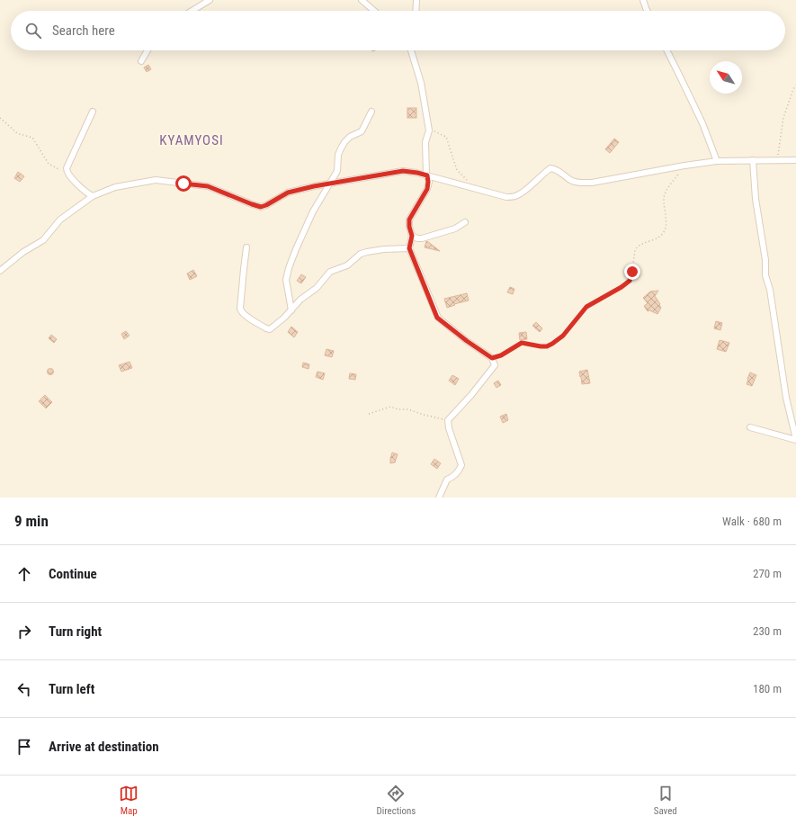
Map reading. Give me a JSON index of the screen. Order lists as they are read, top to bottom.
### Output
{
  "districts": ["KYAMYOSI"],
  "north": "top left",
  "page": {
    "search": "Search here",
    "heading": ["9 min", "Walk · 680 m"],
    "list": [
      ["Continue", "270 m"],
      ["Turn right", "230 m"],
      ["Turn left", "180 m"],
      "Arrive at destination"
    ],
    "nav": ["Map", "Directions", "Saved"]
  }
}
